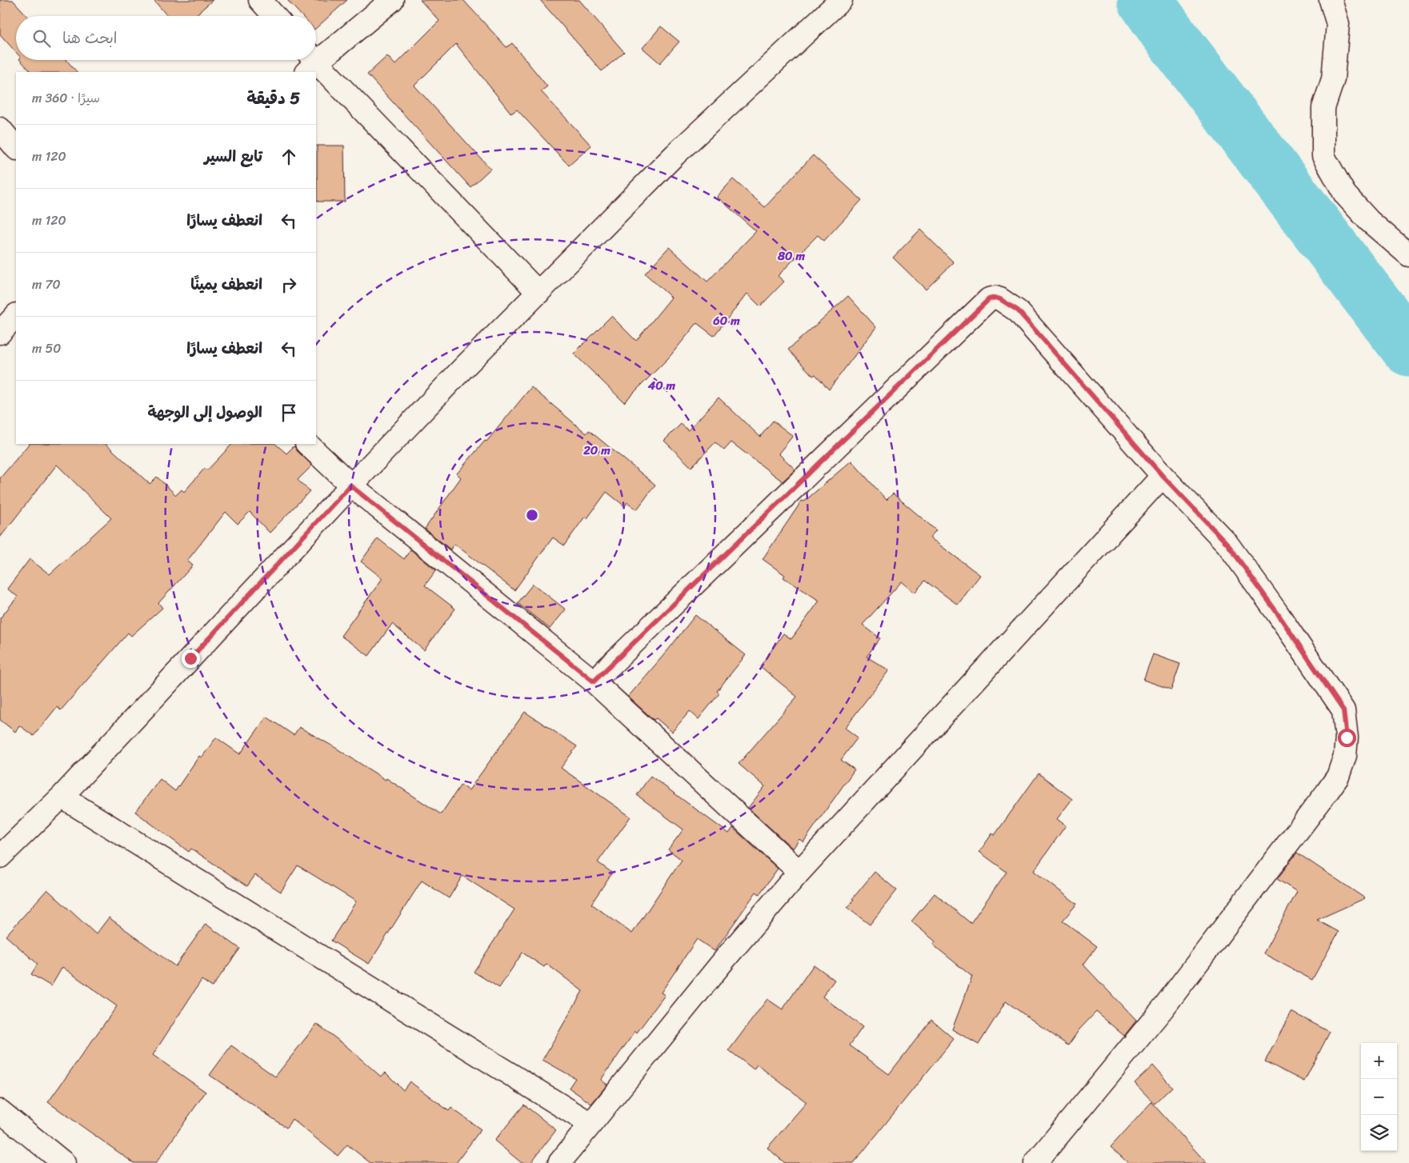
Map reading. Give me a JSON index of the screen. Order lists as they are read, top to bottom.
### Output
{
  "page": {
    "search": "ابحث هنا",
    "heading": ["5 دقيقة", "سيرًا · 360 m"],
    "list": [
      ["تابع السير", "120 m"],
      ["انعطف يسارًا", "120 m"],
      ["انعطف يمينًا", "70 m"],
      ["انعطف يسارًا", "50 m"],
      "الوصول إلى الوجهة"
    ],
    "map_buttons": ["+", "−"]
  },
  "rings": [
    "80 m",
    "60 m",
    "40 m",
    "20 m"
  ]
}
